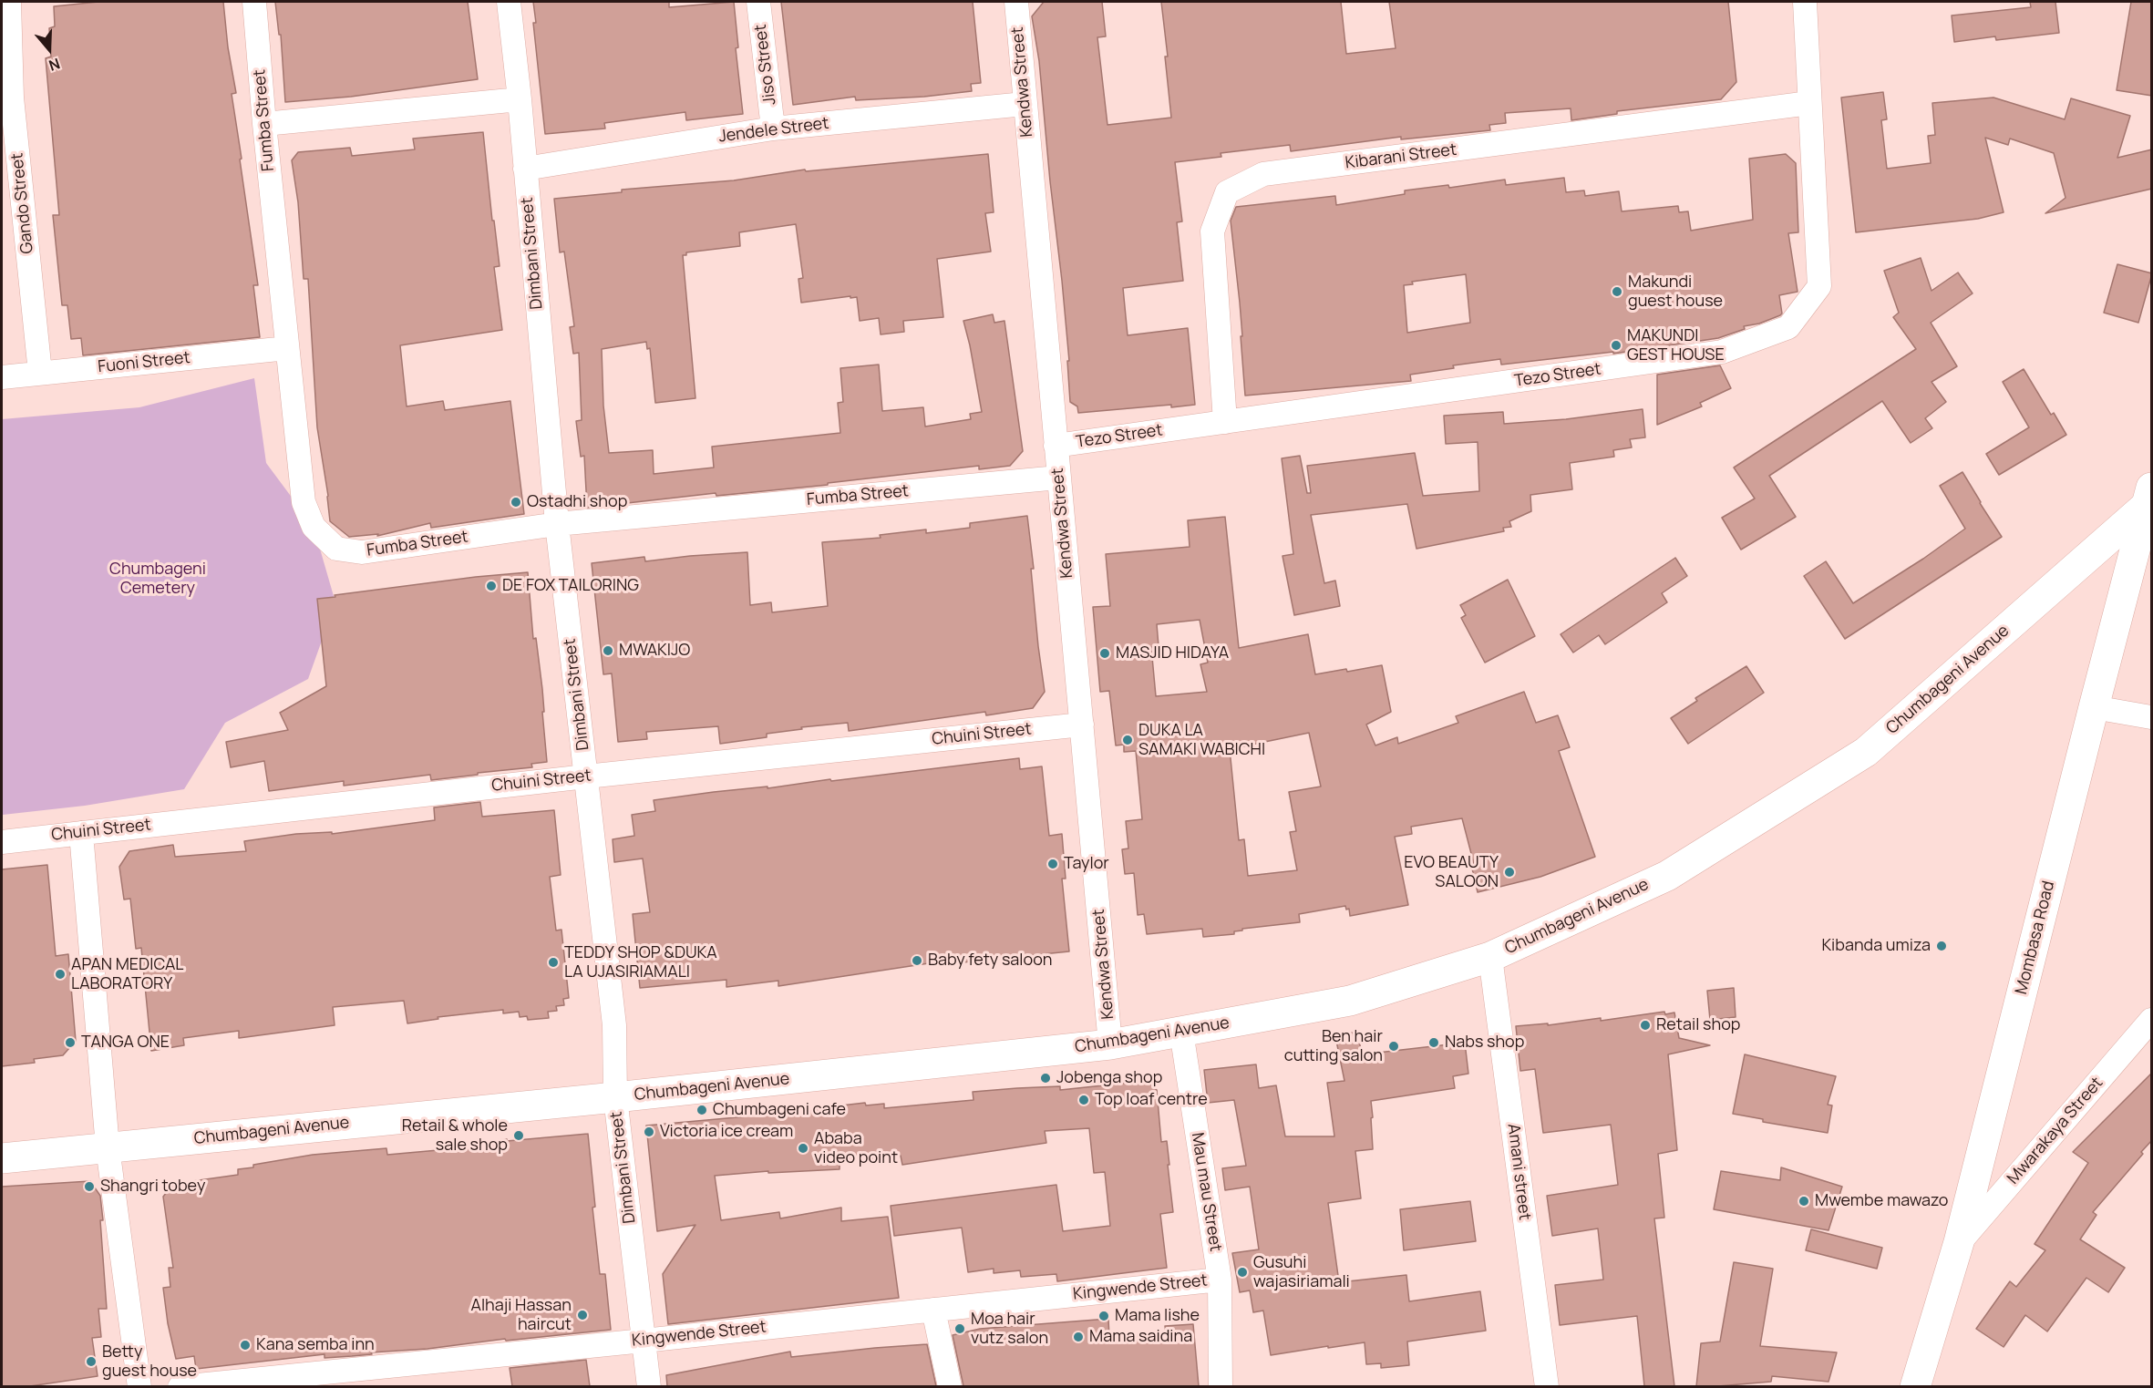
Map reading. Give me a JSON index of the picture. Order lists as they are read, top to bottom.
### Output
{
  "streets": {
    "main road": ["Chumbageni Avenue", "Mombasa Road"],
    "street": [
      "Jiso Street",
      "Kendwa Street",
      "Fumba Street",
      "Jendele Street",
      "Kibarani Street",
      "Gando Street",
      "Dimbani Street",
      "Fuoni Street",
      "Tezo Street",
      "Chuini Street",
      "Mwarakaya Street",
      "Amani street",
      "Mau mau Street",
      "Kingwende Street"
    ]
  },
  "crossings": [
    ["Jiso Street", "Jendele Street"],
    ["Kendwa Street", "Fumba Street"],
    ["Kendwa Street", "Jendele Street"],
    ["Kendwa Street", "Tezo Street"],
    ["Kendwa Street", "Chumbageni Avenue"],
    ["Kendwa Street", "Chuini Street"],
    ["Fumba Street", "Dimbani Street"],
    ["Fumba Street", "Fuoni Street"],
    ["Jendele Street", "Dimbani Street"],
    ["Kibarani Street", "Tezo Street"],
    ["Gando Street", "Fuoni Street"],
    ["Dimbani Street", "Chumbageni Avenue"],
    ["Dimbani Street", "Chuini Street"],
    ["Dimbani Street", "Kingwende Street"],
    ["Chumbageni Avenue", "Mombasa Road"],
    ["Chumbageni Avenue", "Amani street"],
    ["Chumbageni Avenue", "Mau mau Street"],
    ["Mombasa Road", "Mwarakaya Street"],
    ["Mau mau Street", "Kingwende Street"]
  ],
  "parks": ["Chumbageni Cemetery"],
  "places": [
    "Makundi guest house",
    "MAKUNDI GEST HOUSE",
    "Ostadhi shop",
    "DE FOX TAILORING",
    "MWAKIJO",
    "MASJID HIDAYA",
    "DUKA LA SAMAKI WABICHI",
    "Taylor",
    "EVO BEAUTY SALOON",
    "Kibanda umiza",
    "Baby fety saloon",
    "TEDDY SHOP &DUKA LA UJASIRIAMALI",
    "APAN MEDICAL LABORATORY",
    "Retail shop",
    "TANGA ONE",
    "Nabs shop",
    "Ben hair cutting salon",
    "Jobenga shop",
    "Top loaf centre",
    "Chumbageni cafe",
    "Victoria ice cream",
    "Retail & whole sale shop",
    "Ababa video point",
    "Shangri tobey",
    "Mwembe mawazo",
    "Gusuhi wajasiriamali",
    "Alhaji Hassan haircut",
    "Mama lishe",
    "Moa hair vutz salon",
    "Mama saidina",
    "Kana semba inn",
    "Betty guest house"
  ],
  "north": "bottom"
}
